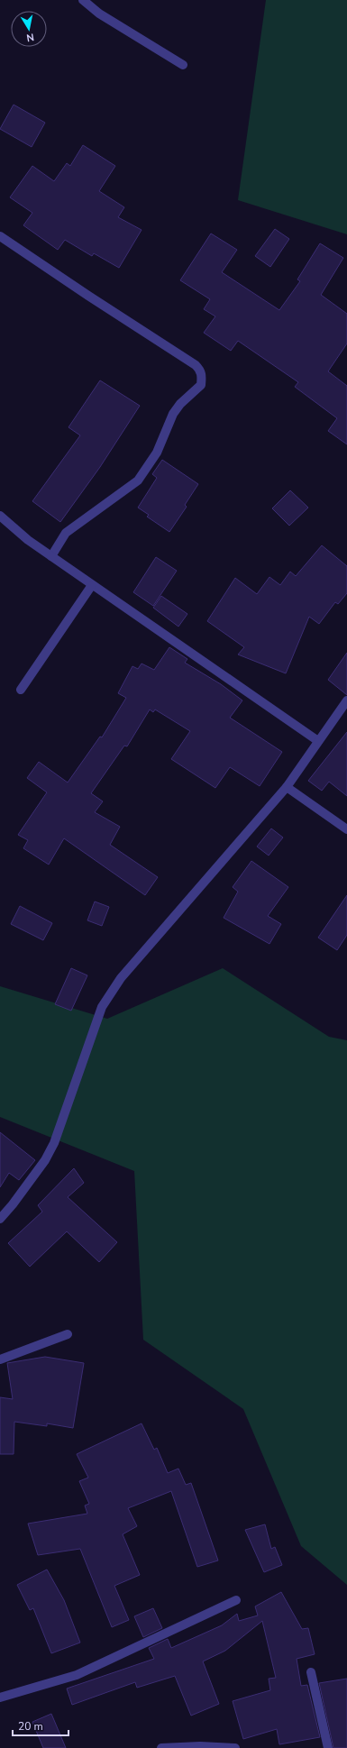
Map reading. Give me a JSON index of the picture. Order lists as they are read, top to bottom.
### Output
{
  "scale_bar": "20 m",
  "north": "bottom"
}
